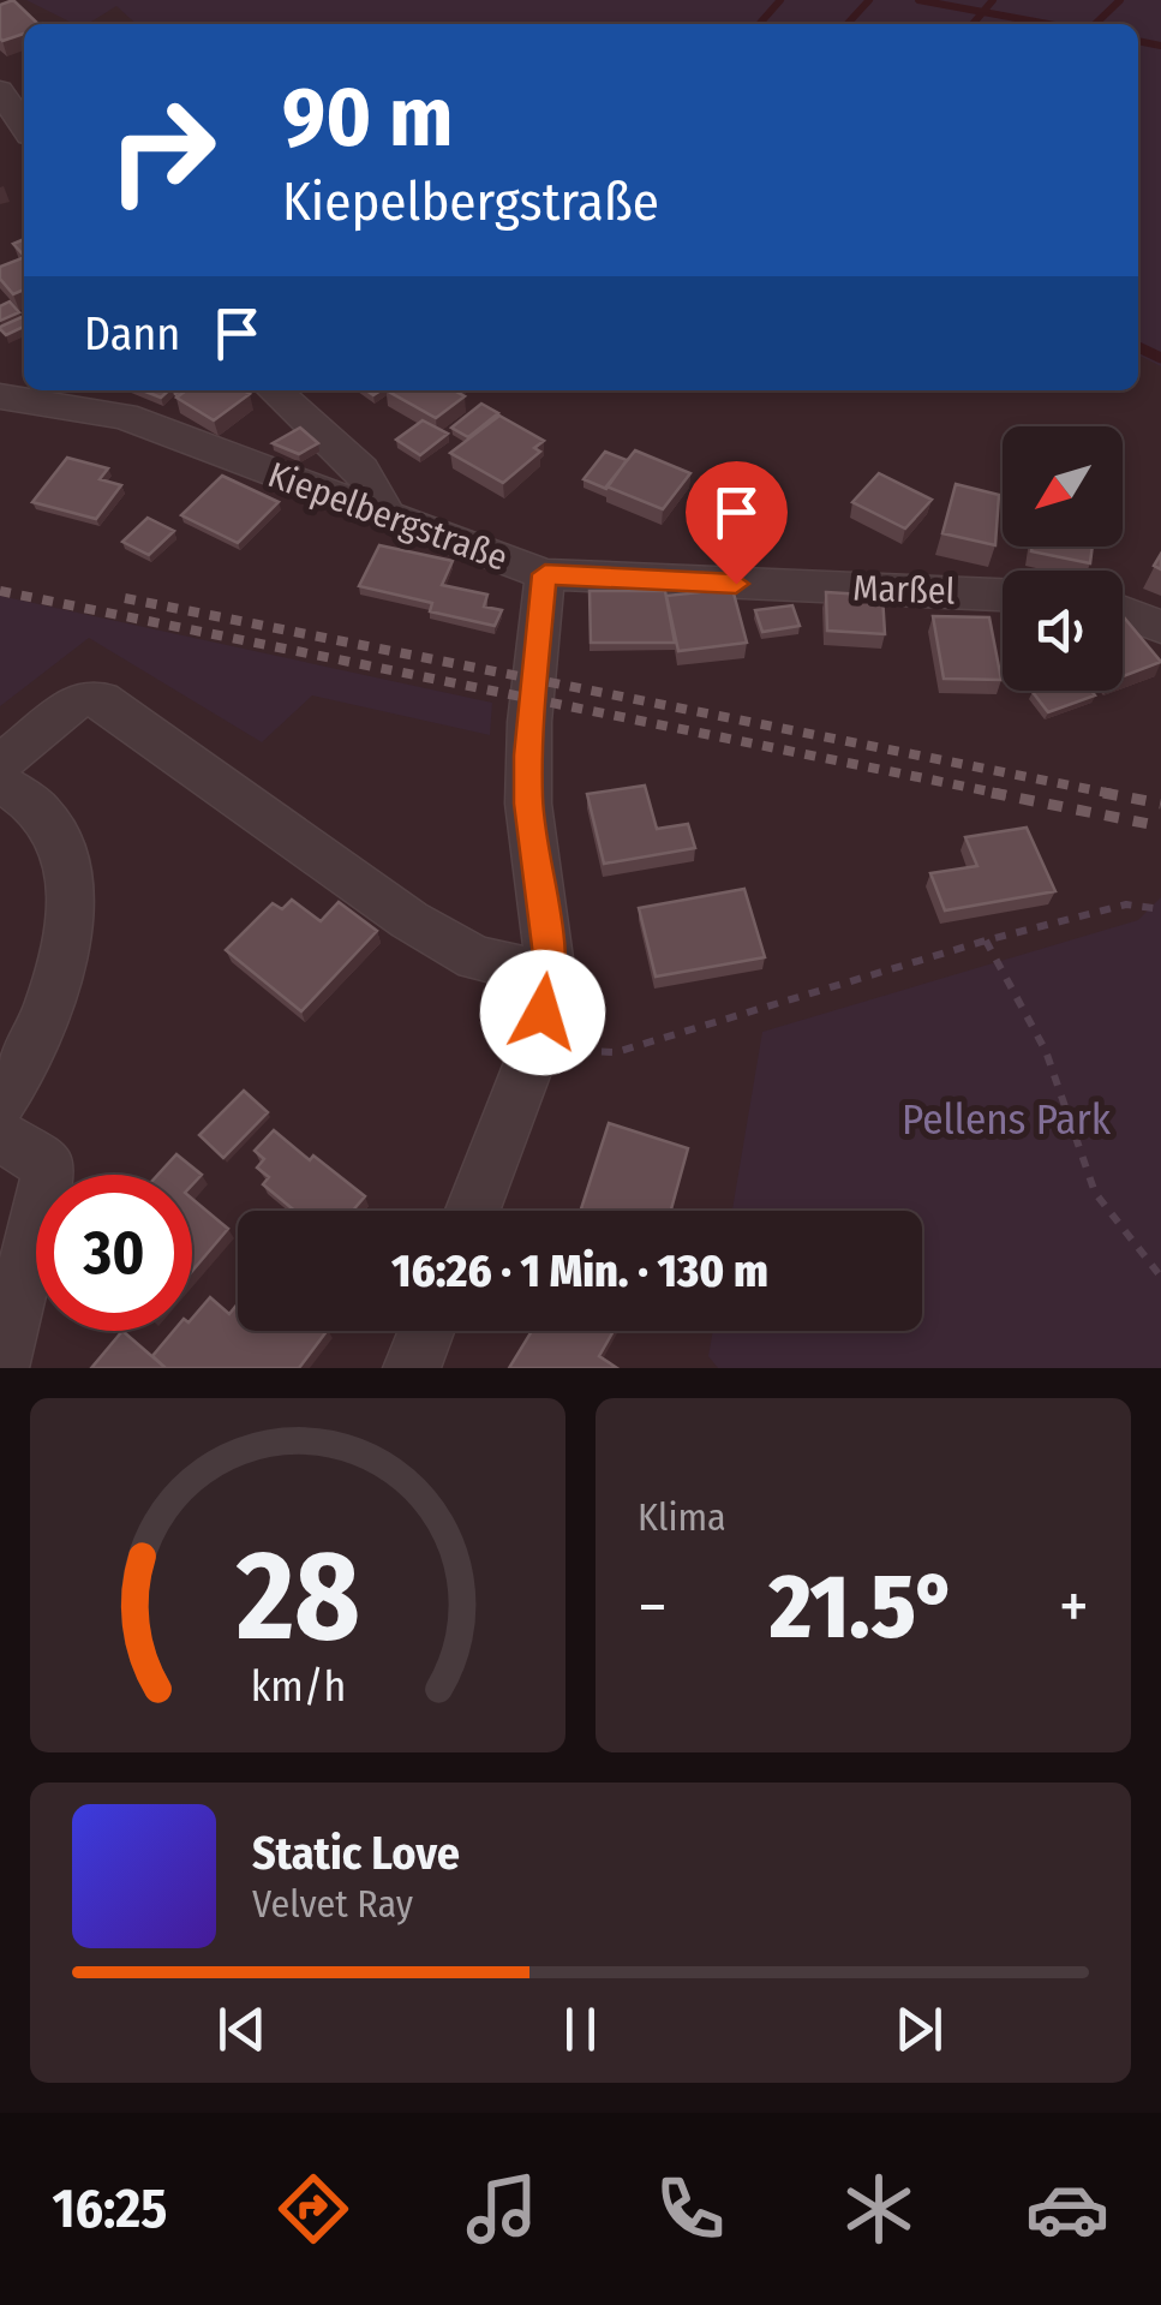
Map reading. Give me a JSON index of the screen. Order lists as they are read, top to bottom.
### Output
{
  "streets": {
    "street": ["Kiepelbergstraße", "Marßel"]
  },
  "crossings": [
    ["Kiepelbergstraße", "Marßel"]
  ],
  "parks": ["Pellens Park"],
  "north": "bottom left",
  "page": {
    "turn": ["90 m", "Kiepelbergstraße"],
    "then": "Dann",
    "limit": "30",
    "trip": "16:26 · 1 Min. · 130 m",
    "tile": "Klima",
    "heat": ["−", "21.5°", "+"],
    "song": ["Static Love", "Velvet Ray"],
    "tabs": "16:25",
    "gauge": ["28", "km/h"]
  }
}
